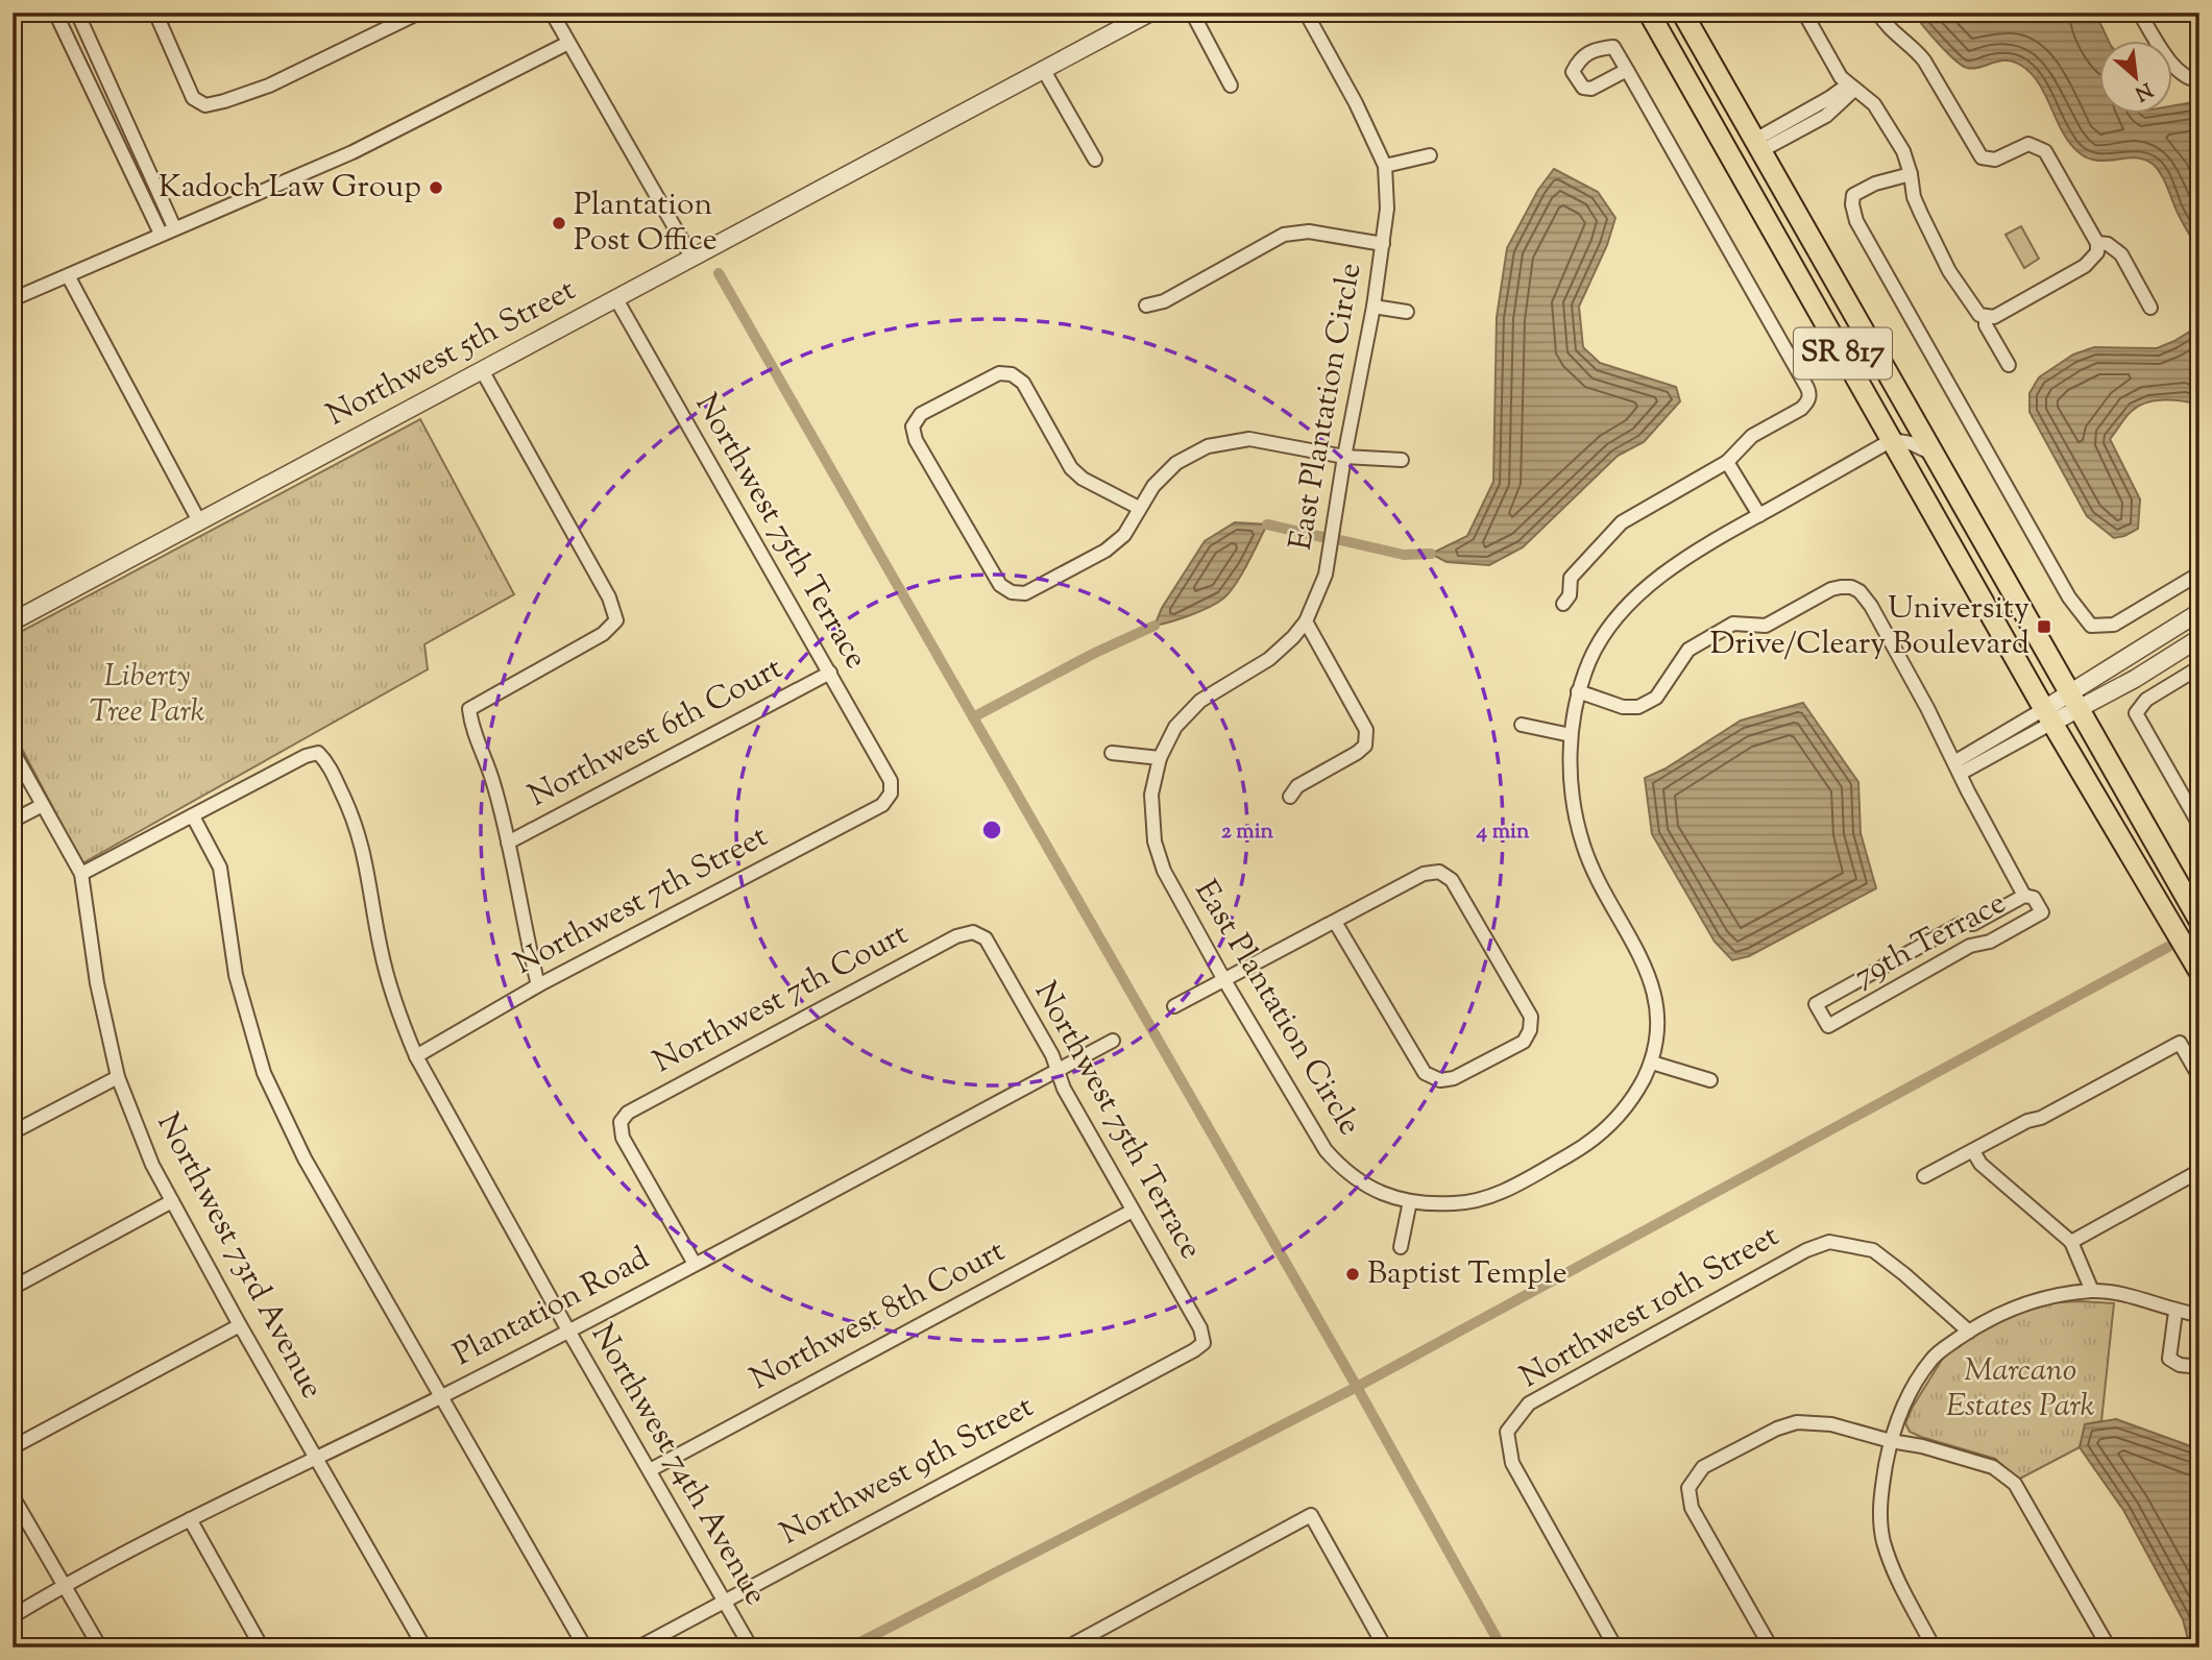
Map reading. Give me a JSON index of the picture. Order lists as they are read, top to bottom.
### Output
{
  "streets": {
    "main road": ["SR 817"],
    "street": [
      "Northwest 5th Street",
      "East Plantation Circle",
      "Northwest 75th Terrace",
      "Northwest 6th Court",
      "Northwest 7th Street",
      "79th Terrace",
      "Northwest 7th Court",
      "Northwest 73rd Avenue",
      "Plantation Road",
      "Northwest 10th Street",
      "Northwest 8th Court",
      "Northwest 74th Avenue",
      "Northwest 9th Street"
    ]
  },
  "crossings": [
    ["Northwest 5th Street", "Northwest 75th Terrace"],
    ["SR 817", "East Plantation Circle"],
    ["Northwest 75th Terrace", "Northwest 6th Court"],
    ["Northwest 75th Terrace", "Northwest 7th Street"],
    ["Northwest 75th Terrace", "Northwest 7th Court"],
    ["Northwest 75th Terrace", "Plantation Road"],
    ["Northwest 75th Terrace", "Northwest 8th Court"],
    ["Northwest 75th Terrace", "Northwest 9th Street"],
    ["Northwest 7th Street", "Northwest 74th Avenue"],
    ["Northwest 7th Court", "Plantation Road"],
    ["Northwest 73rd Avenue", "Plantation Road"],
    ["Plantation Road", "Northwest 74th Avenue"],
    ["Northwest 8th Court", "Northwest 74th Avenue"],
    ["Northwest 74th Avenue", "Northwest 9th Street"]
  ],
  "parks": ["Liberty Tree Park", "Marcano Estates Park"],
  "places": {
    "other": ["Kadoch Law Group", "Plantation Post Office", "Baptist Temple"],
    "transit": ["University Drive/Cleary Boulevard"]
  },
  "north": "bottom right",
  "rings": ["2 min", "4 min"]
}
